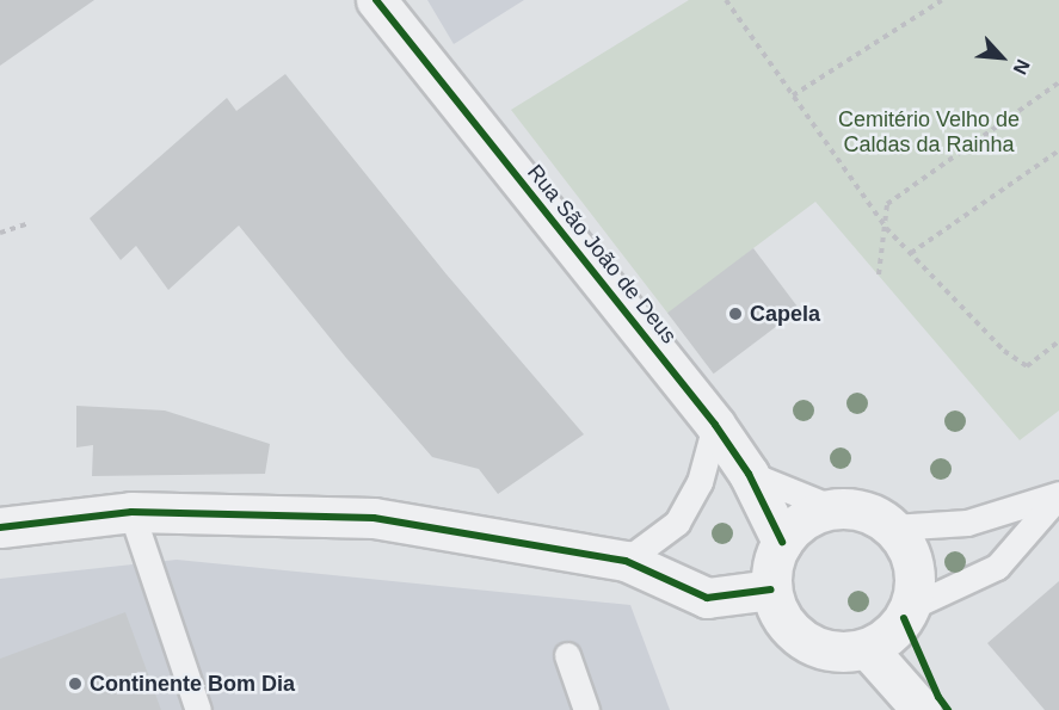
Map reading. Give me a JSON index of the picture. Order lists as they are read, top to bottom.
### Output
{
  "streets": {
    "street": ["Rua São João de Deus"]
  },
  "parks": ["Cemitério Velho de Caldas da Rainha"],
  "places": ["Capela", "Continente Bom Dia"],
  "north": "bottom right"
}
